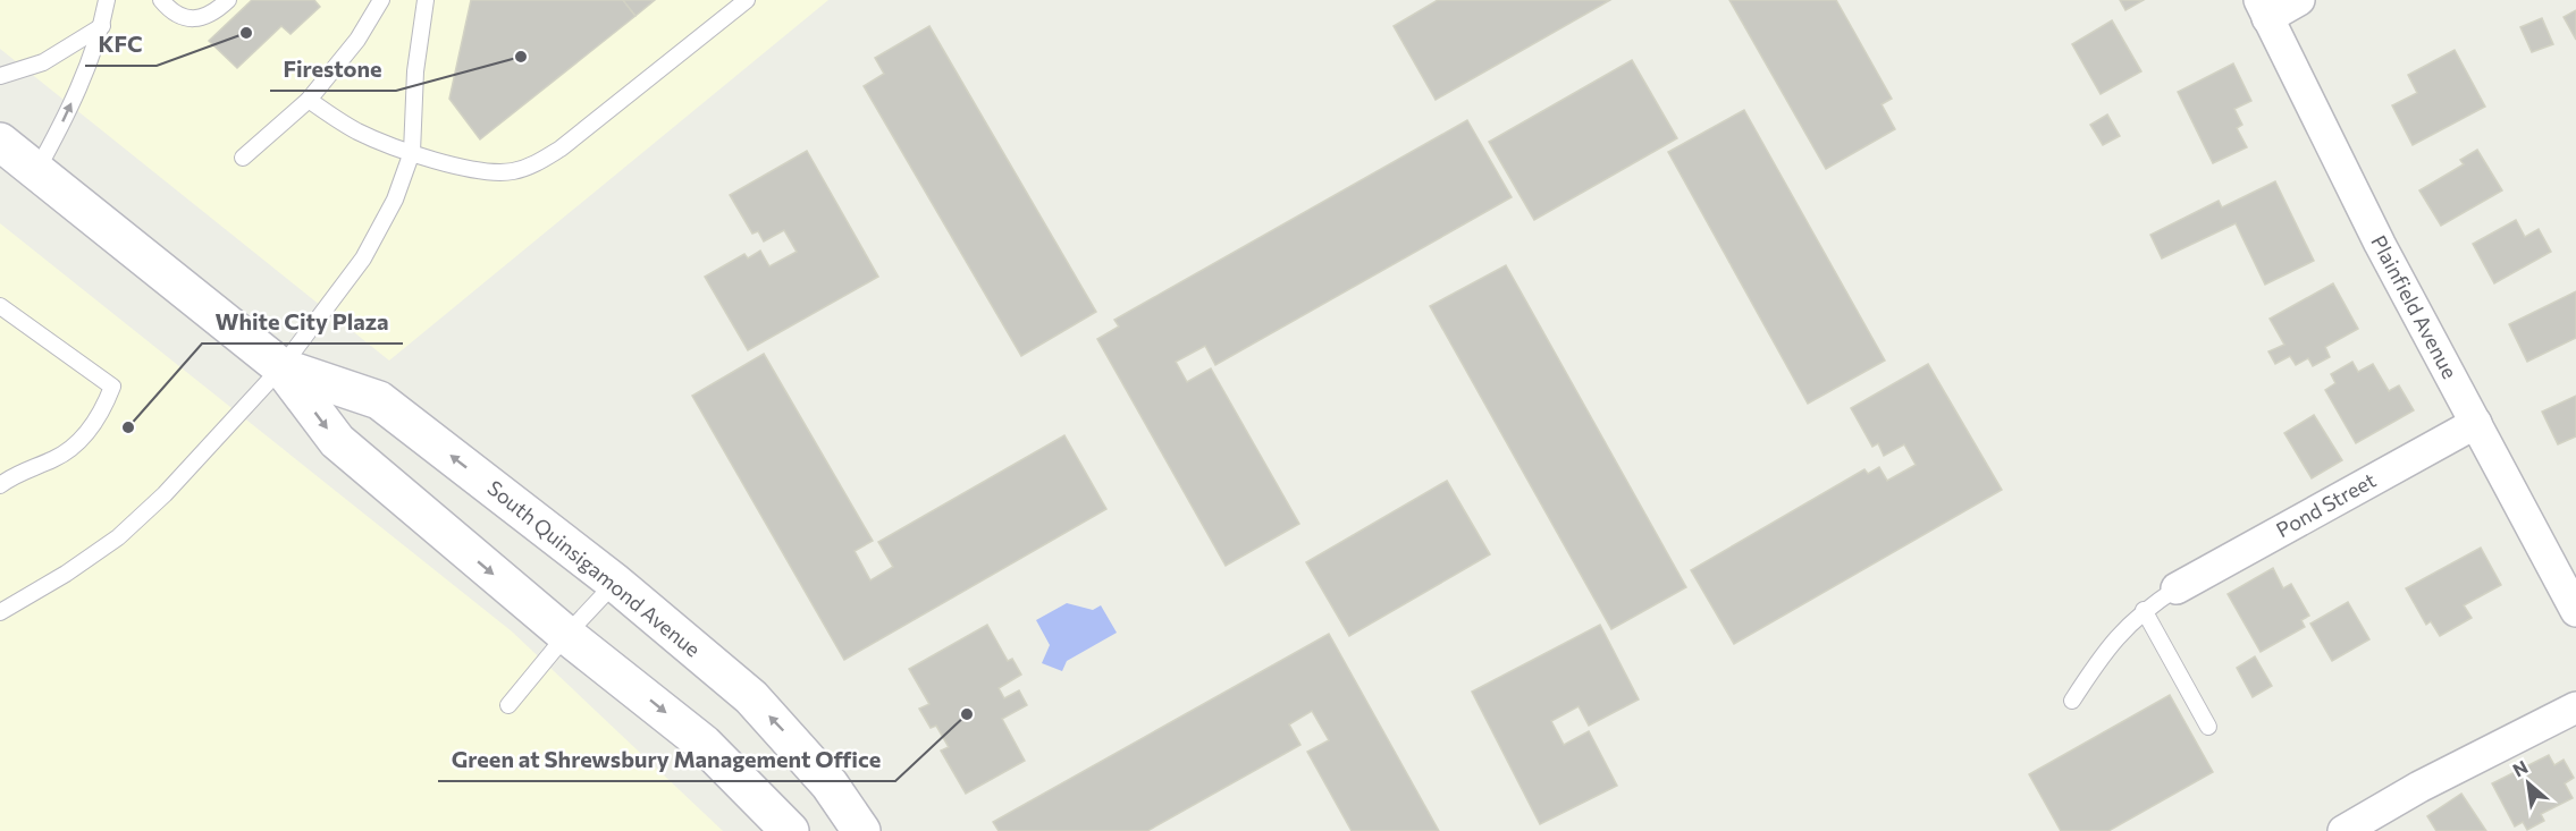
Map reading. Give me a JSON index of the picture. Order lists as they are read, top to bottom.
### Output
{
  "streets": {
    "main road": ["South Quinsigamond Avenue"],
    "street": ["Plainfield Avenue", "Pond Street"]
  },
  "crossings": [
    ["Plainfield Avenue", "Pond Street"]
  ],
  "places": [
    "KFC",
    "Firestone",
    "White City Plaza",
    "Green at Shrewsbury Management Office"
  ],
  "north": "top left"
}
